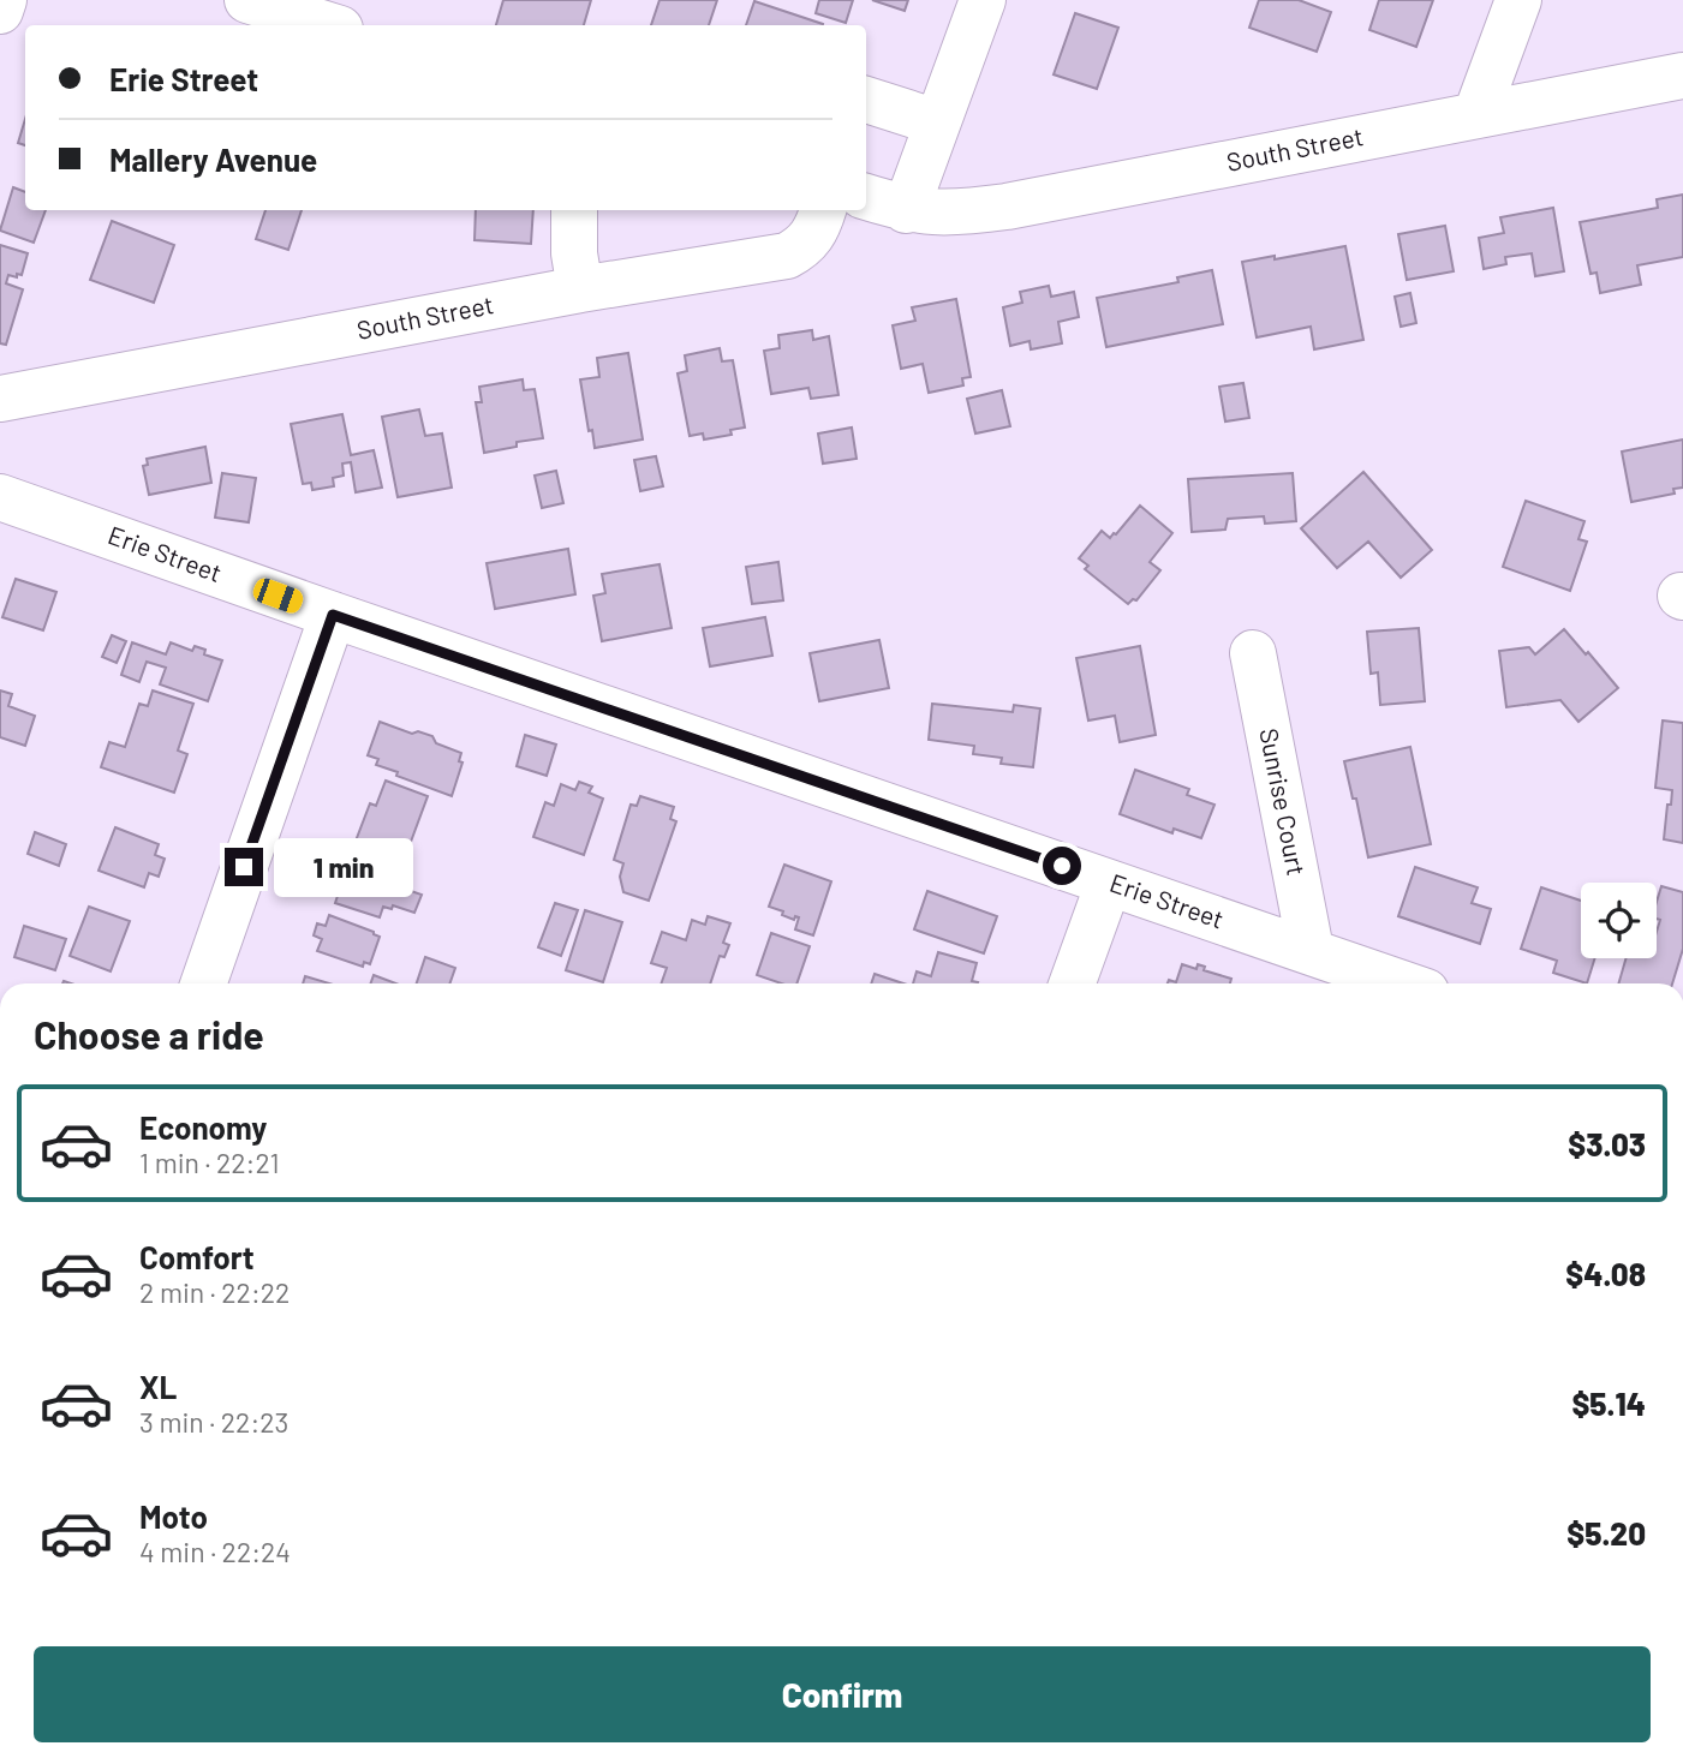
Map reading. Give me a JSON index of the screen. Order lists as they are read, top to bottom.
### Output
{
  "streets": {
    "street": ["South Street", "Erie Street", "Sunrise Court"]
  },
  "crossings": [
    ["Erie Street", "Sunrise Court"]
  ],
  "page": {
    "banner": ["Erie Street", "Mallery Avenue"],
    "bubble": "1 min",
    "heading": "Choose a ride",
    "list": [
      {
        "name": "Economy",
        "note": "1 min · 22:21",
        "value": "$3.03"
      },
      {
        "name": "Comfort",
        "note": "2 min · 22:22",
        "value": "$4.08"
      },
      {
        "name": "XL",
        "note": "3 min · 22:23",
        "value": "$5.14"
      },
      {
        "name": "Moto",
        "note": "4 min · 22:24",
        "value": "$5.20"
      }
    ],
    "buttons": "Confirm"
  }
}
